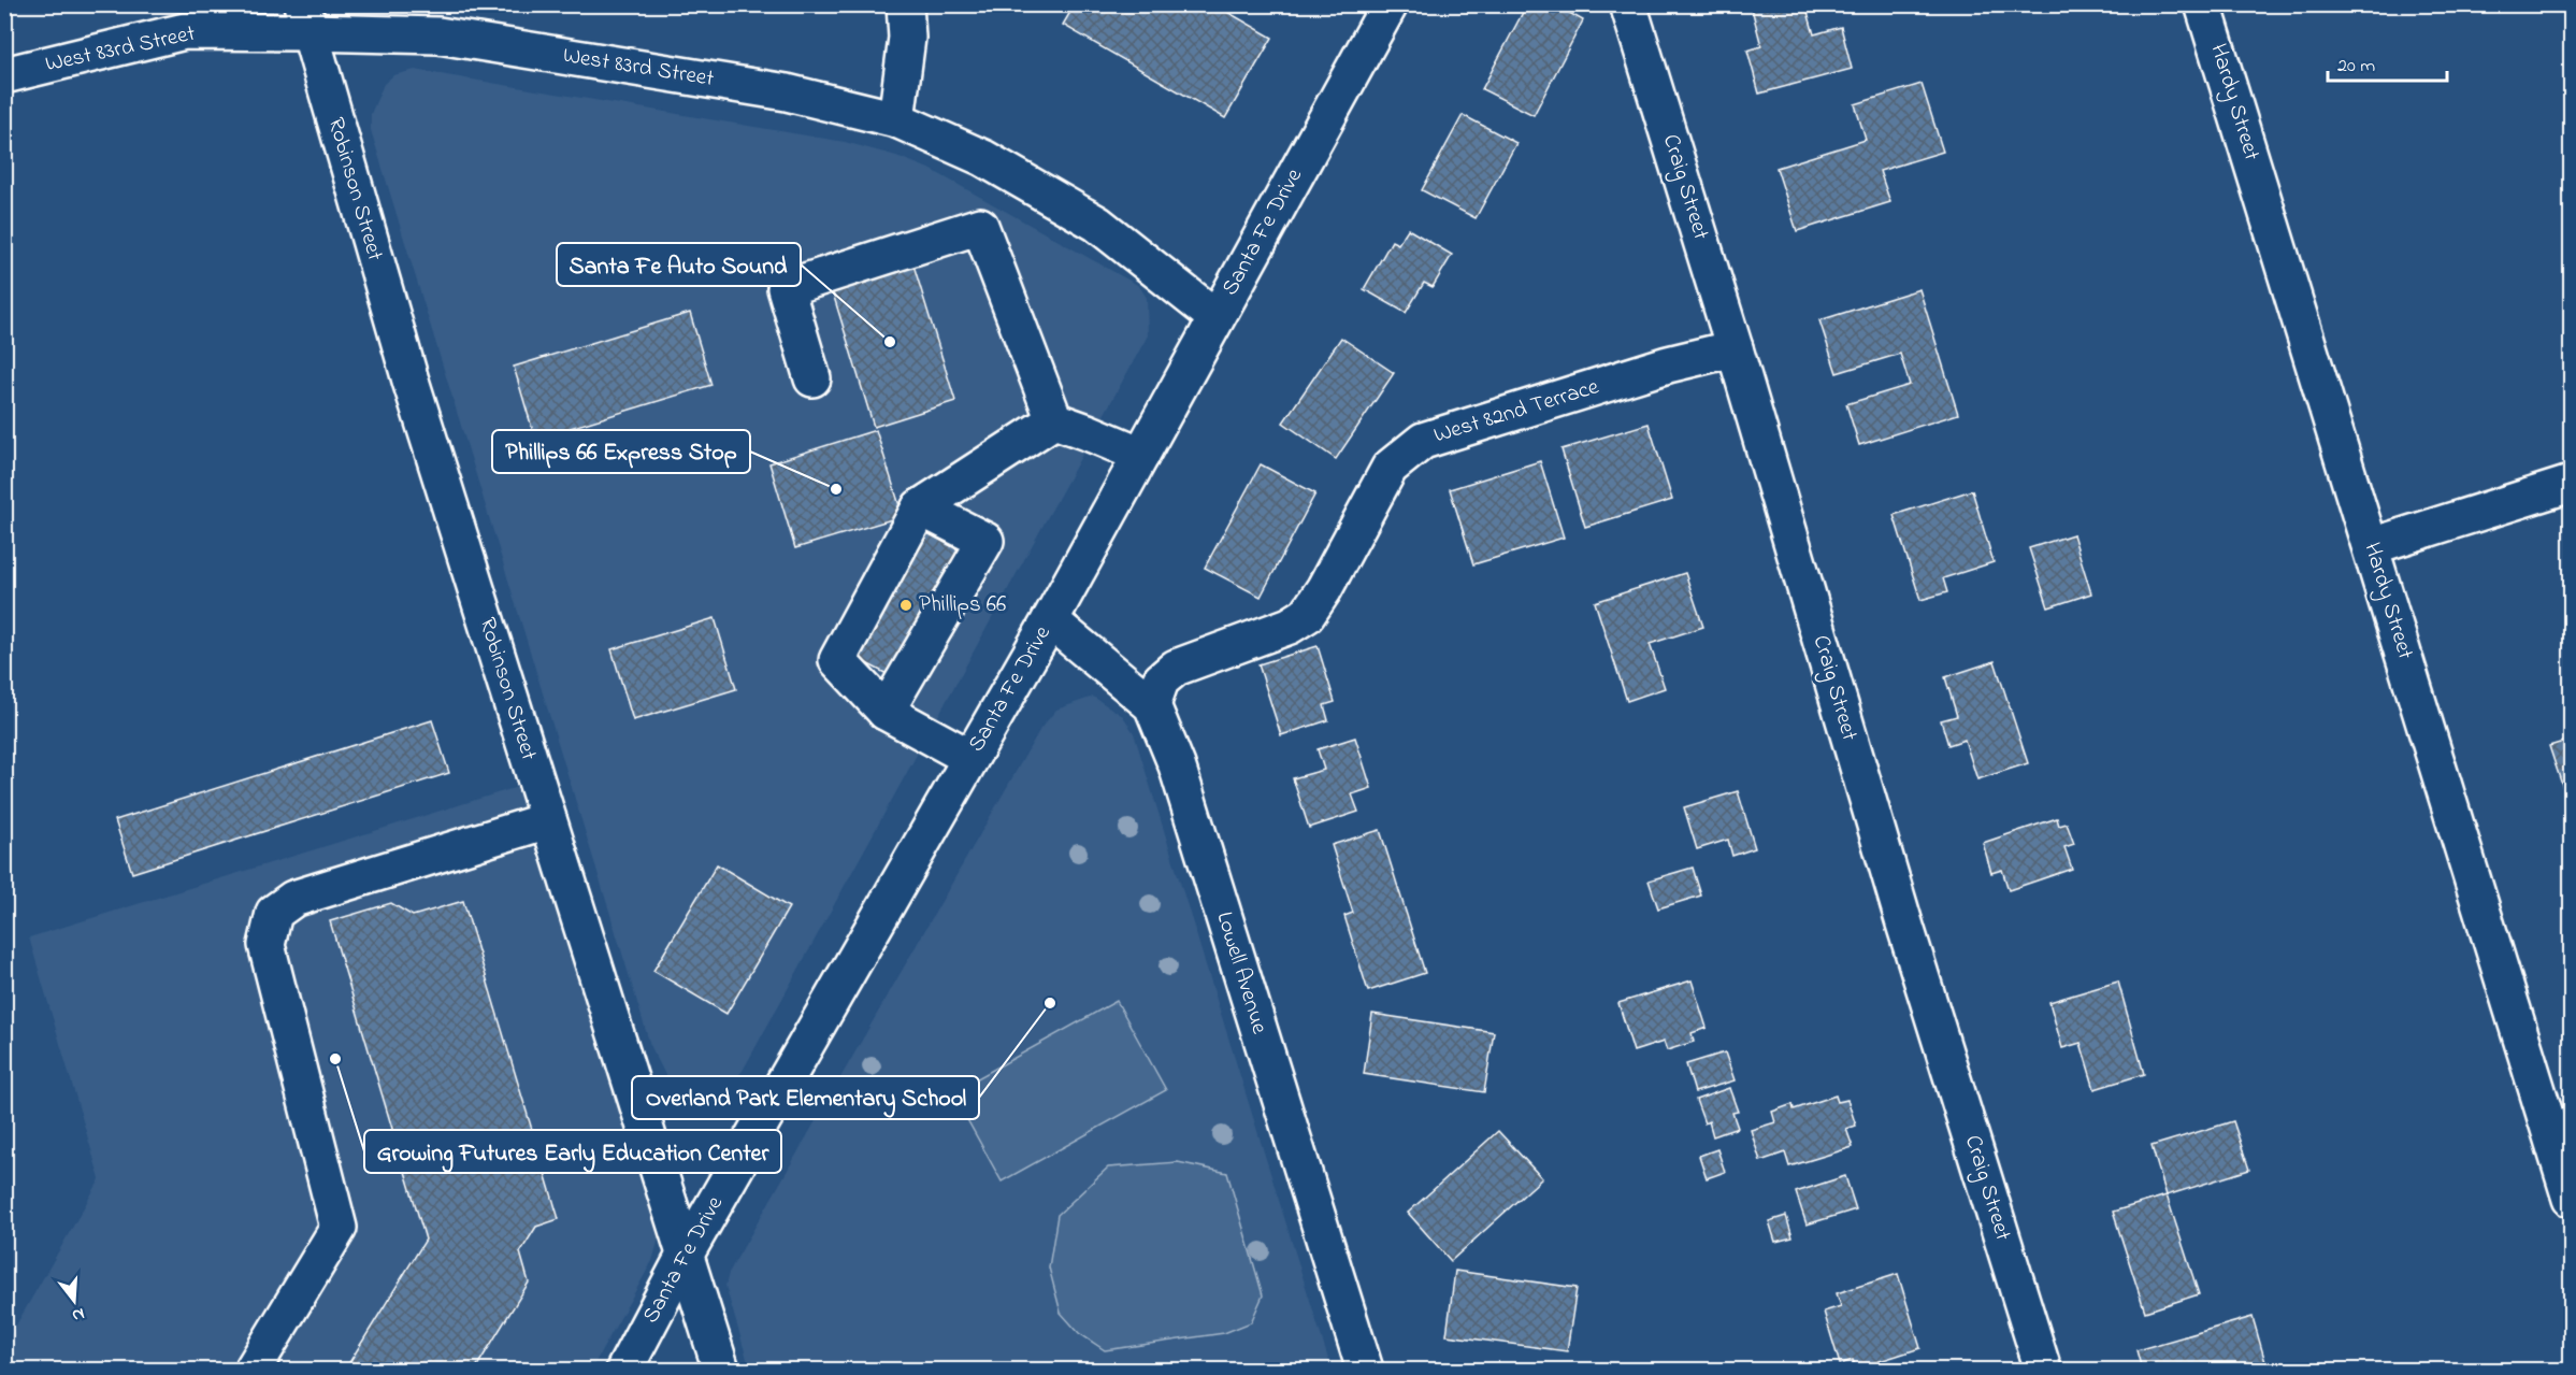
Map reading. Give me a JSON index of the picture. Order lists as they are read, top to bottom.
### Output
{
  "streets": {
    "street": [
      "West 83rd Street",
      "Hardy Street",
      "Craig Street",
      "Robinson Street",
      "Santa Fe Drive",
      "West 82nd Terrace",
      "Lowell Avenue"
    ]
  },
  "crossings": [
    ["West 83rd Street", "Robinson Street"],
    ["West 83rd Street", "Santa Fe Drive"],
    ["Craig Street", "West 82nd Terrace"],
    ["Robinson Street", "Santa Fe Drive"],
    ["Santa Fe Drive", "Lowell Avenue"],
    ["West 82nd Terrace", "Lowell Avenue"]
  ],
  "places": [
    "Santa Fe Auto Sound",
    "Phillips 66 Express Stop",
    "Phillips 66",
    "Overland Park Elementary School",
    "Growing Futures Early Education Center"
  ],
  "scale_bar": "20 m",
  "north": "bottom"
}
